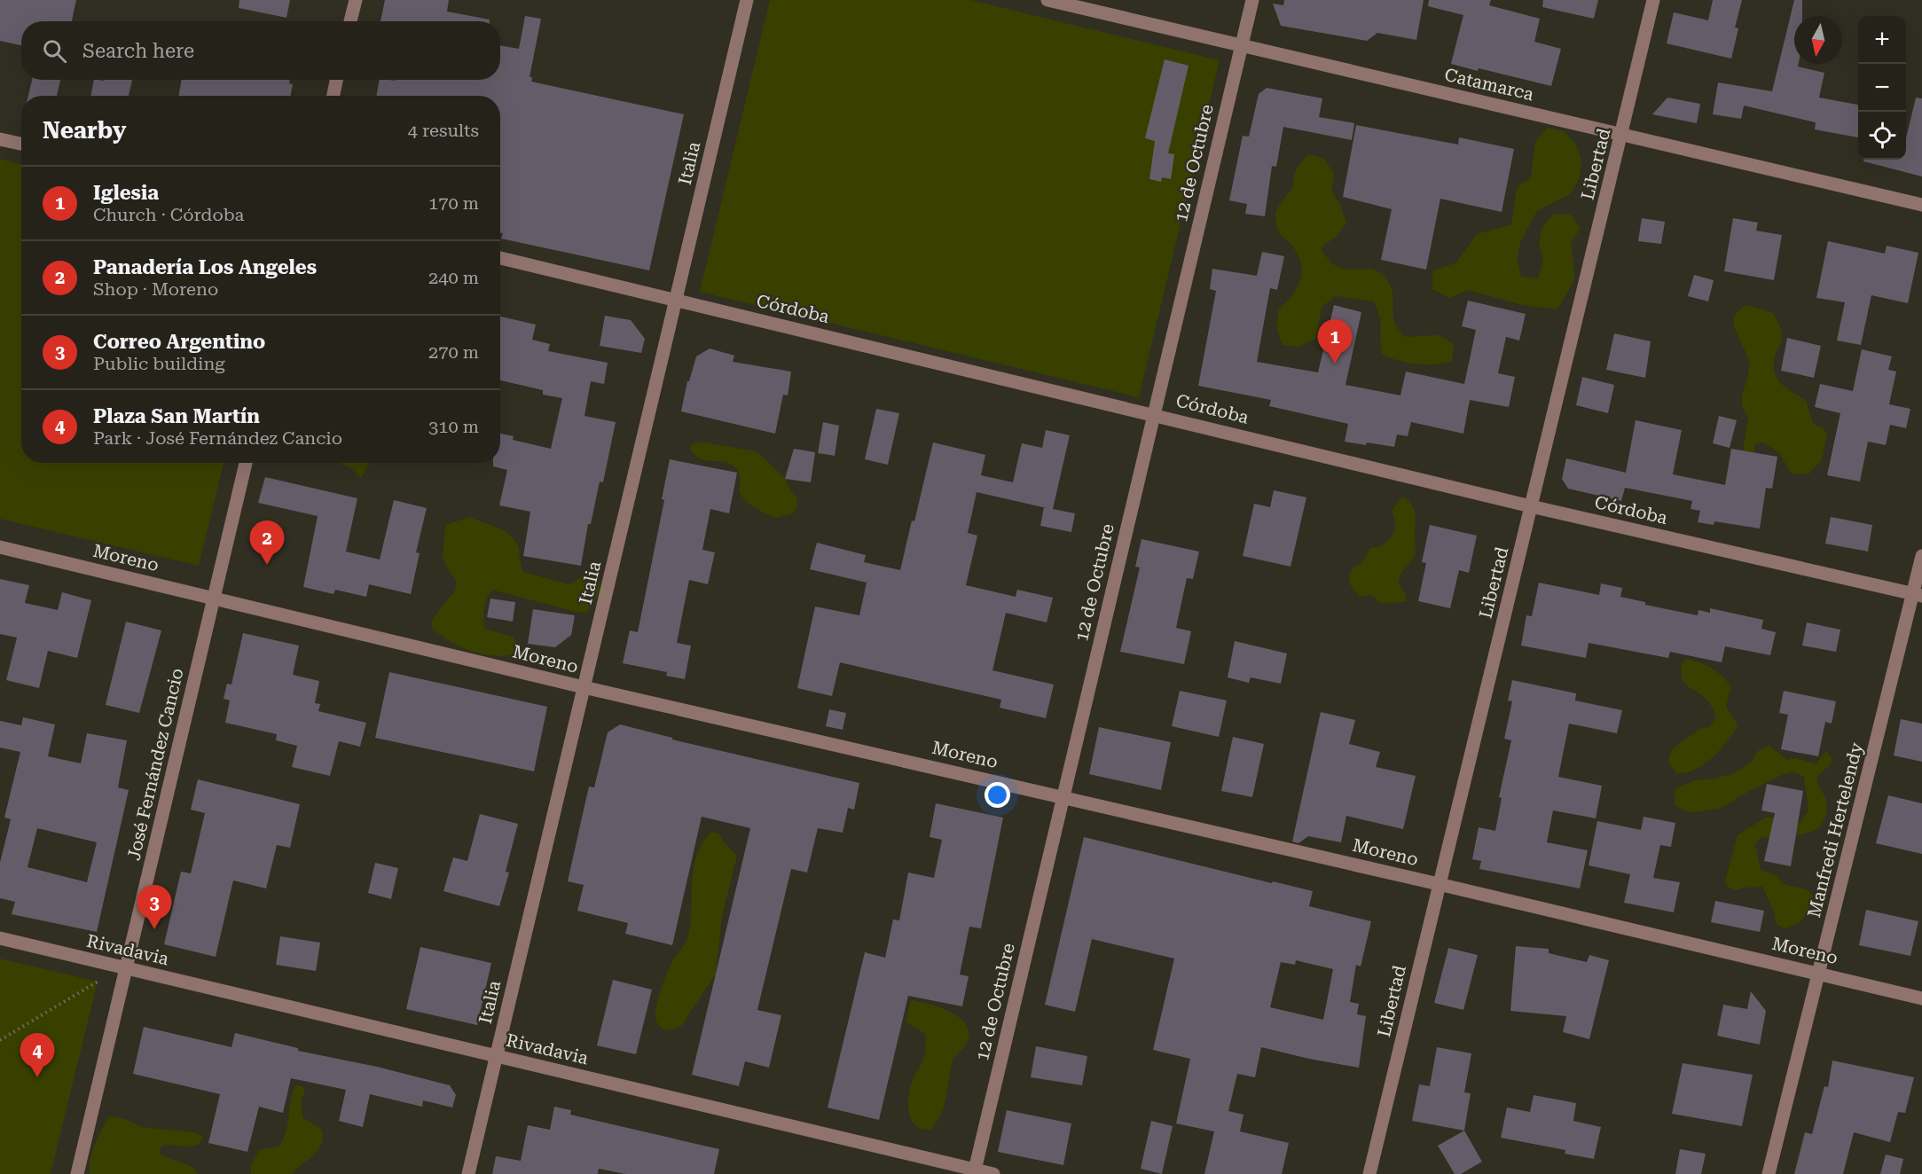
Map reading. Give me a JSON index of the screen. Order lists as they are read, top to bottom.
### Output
{
  "streets": {
    "street": [
      "Catamarca",
      "Italia",
      "12 de Octubre",
      "Libertad",
      "Córdoba",
      "Moreno",
      "José Fernández Cancio",
      "Manfredi Hertelendy",
      "Rivadavia"
    ]
  },
  "crossings": [
    ["Catamarca", "12 de Octubre"],
    ["Catamarca", "Libertad"],
    ["Italia", "Córdoba"],
    ["Italia", "Moreno"],
    ["Italia", "Rivadavia"],
    ["12 de Octubre", "Córdoba"],
    ["12 de Octubre", "Moreno"],
    ["12 de Octubre", "Rivadavia"],
    ["Libertad", "Córdoba"],
    ["Libertad", "Moreno"],
    ["Córdoba", "Manfredi Hertelendy"],
    ["Moreno", "José Fernández Cancio"],
    ["Moreno", "Manfredi Hertelendy"],
    ["José Fernández Cancio", "Rivadavia"]
  ],
  "north": "bottom",
  "page": {
    "map_buttons": ["+", "−"],
    "search": "Search here",
    "heading": ["Nearby", "4 results"],
    "list": [
      {
        "mark": "1",
        "name": "Iglesia",
        "note": "Church · Córdoba",
        "value": "170 m"
      },
      {
        "mark": "2",
        "name": "Panadería Los Angeles",
        "note": "Shop · Moreno",
        "value": "240 m"
      },
      {
        "mark": "3",
        "name": "Correo Argentino",
        "note": "Public building",
        "value": "270 m"
      },
      {
        "mark": "4",
        "name": "Plaza San Martín",
        "note": "Park · José Fernández Cancio",
        "value": "310 m"
      }
    ],
    "pins": [
      "1",
      "2",
      "3",
      "4"
    ]
  }
}
